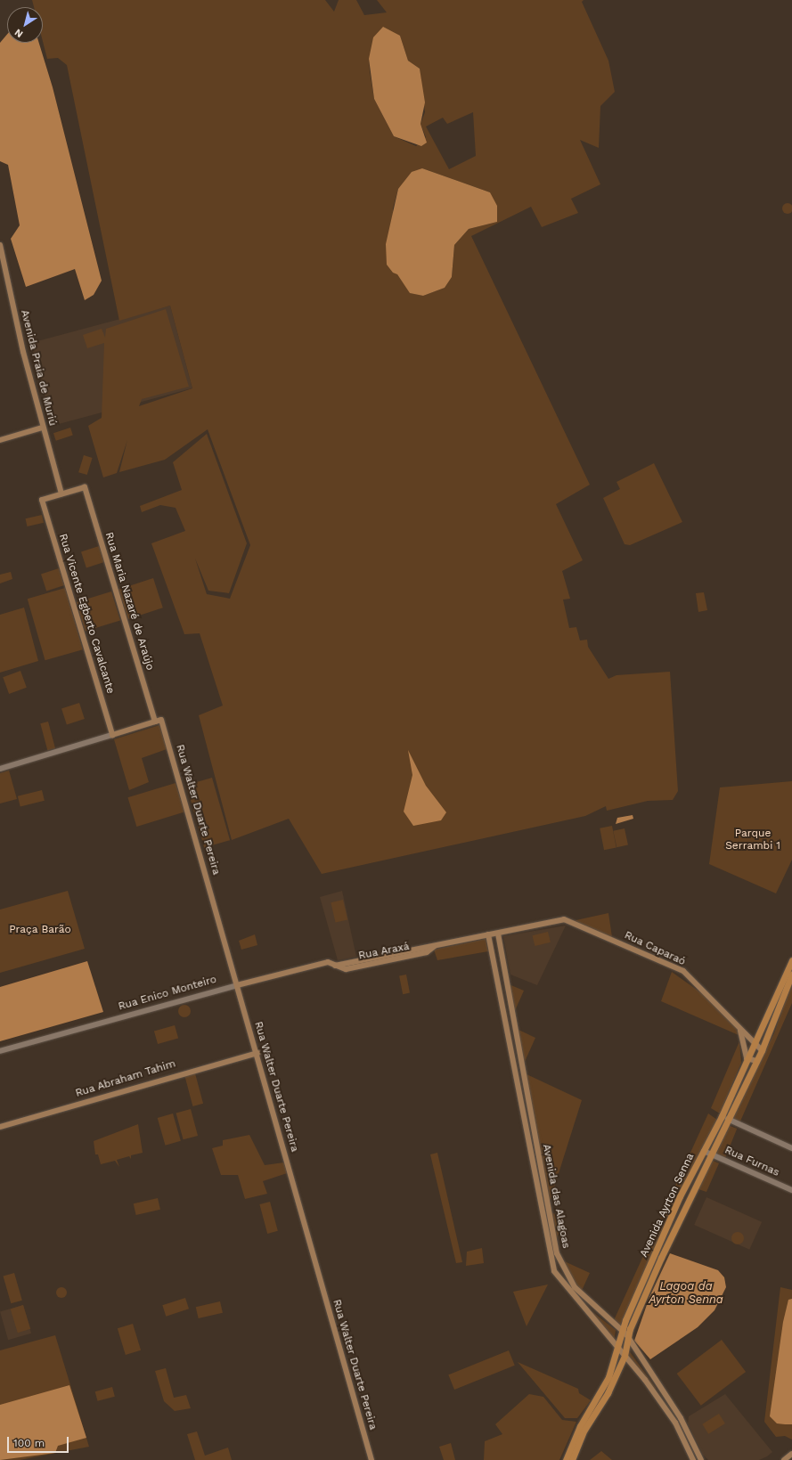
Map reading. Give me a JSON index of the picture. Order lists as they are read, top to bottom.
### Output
{
  "streets": {
    "main road": [
      "Avenida Praia de Muriú",
      "Rua Maria Nazaré de Araújo",
      "Rua Vicente Egberto Cavalcante",
      "Rua Walter Duarte Pereira",
      "Rua Caparaó",
      "Rua Araxá",
      "Rua Enico Monteiro",
      "Rua Abraham Tahim",
      "Avenida das Alagoas",
      "Avenida Ayrton Senna"
    ],
    "street": ["Rua Furnas"]
  },
  "crossings": [
    ["Avenida Praia de Muriú", "Rua Maria Nazaré de Araújo"],
    ["Avenida Praia de Muriú", "Rua Vicente Egberto Cavalcante"],
    ["Rua Maria Nazaré de Araújo", "Rua Vicente Egberto Cavalcante"],
    ["Rua Maria Nazaré de Araújo", "Rua Walter Duarte Pereira"],
    ["Rua Walter Duarte Pereira", "Rua Enico Monteiro"],
    ["Rua Walter Duarte Pereira", "Rua Abraham Tahim"],
    ["Rua Caparaó", "Rua Araxá"],
    ["Rua Caparaó", "Avenida Ayrton Senna"],
    ["Rua Araxá", "Rua Enico Monteiro"],
    ["Rua Araxá", "Avenida das Alagoas"],
    ["Rua Furnas", "Avenida Ayrton Senna"],
    ["Avenida das Alagoas", "Avenida Ayrton Senna"]
  ],
  "water": ["Lagoa da Ayrton Senna"],
  "parks": ["Parque Serrambi 1", "Praça Barão"],
  "scale_bar": "100 m",
  "north": "bottom left"
}
